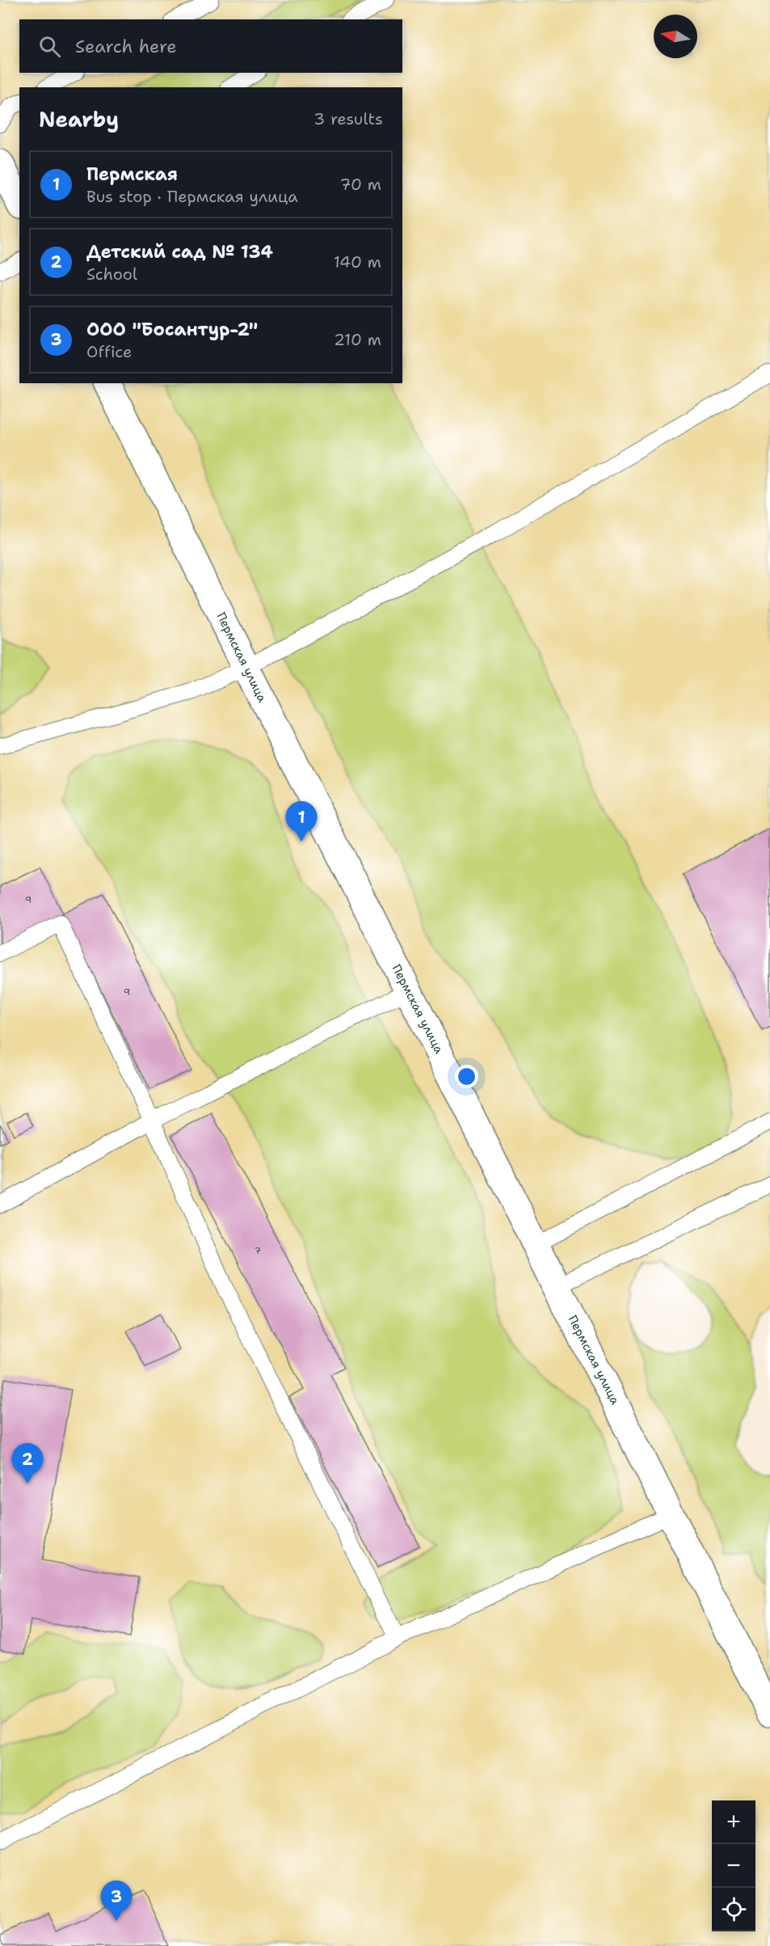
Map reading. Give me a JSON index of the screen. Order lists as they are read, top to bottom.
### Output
{
  "streets": {
    "street": ["Пермская улица"]
  },
  "house_numbers": ["9", "9", "7"],
  "north": "left",
  "page": {
    "search": "Search here",
    "heading": ["Nearby", "3 results"],
    "list": [
      {
        "mark": "1",
        "name": "Пермская",
        "note": "Bus stop · Пермская улица",
        "value": "70 m"
      },
      {
        "mark": "2",
        "name": "Детский сад № 134",
        "note": "School",
        "value": "140 m"
      },
      {
        "mark": "3",
        "name": "ООО \"Босантур-2\"",
        "note": "Office",
        "value": "210 m"
      }
    ],
    "pins": ["1", "2", "3"],
    "map_buttons": ["+", "−"]
  }
}
